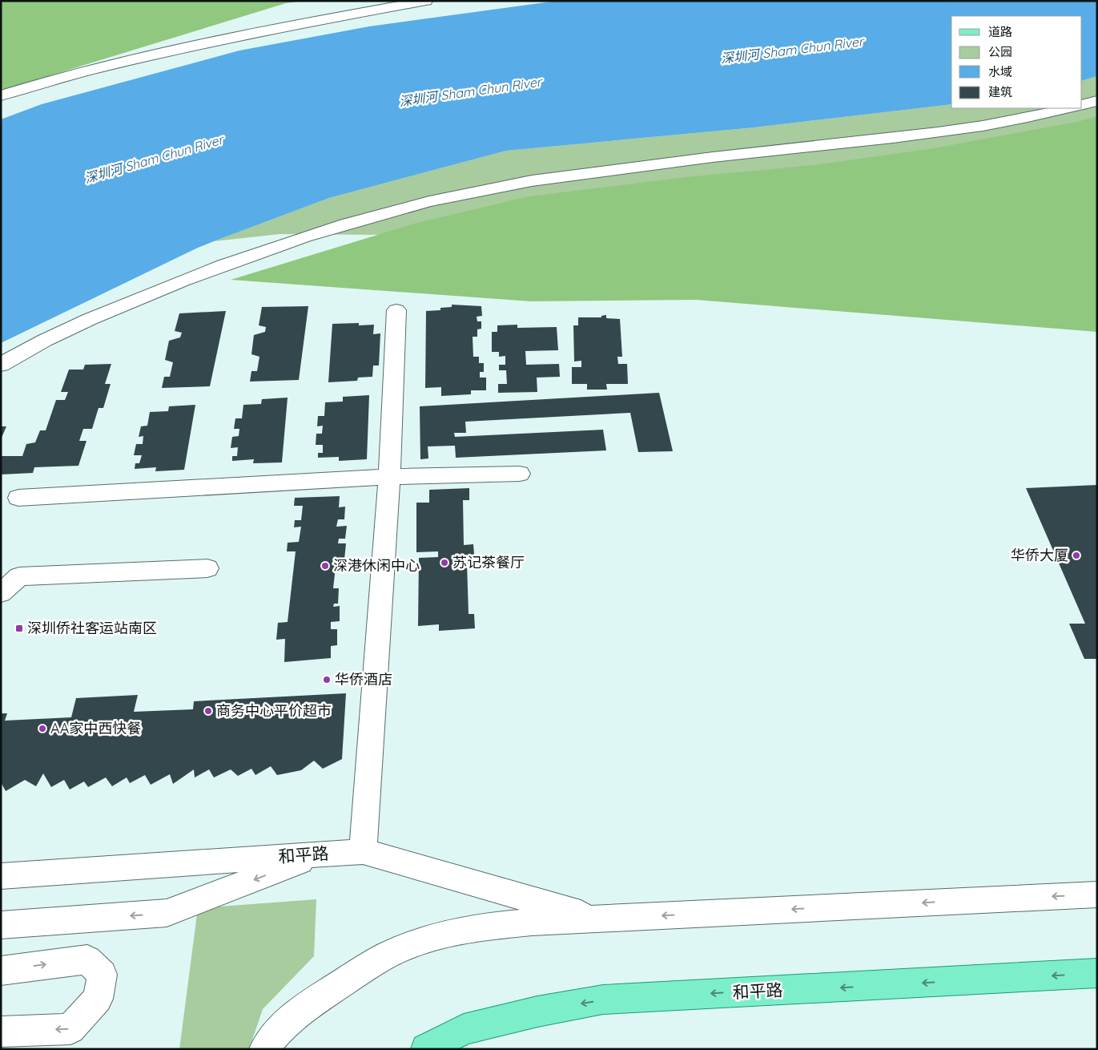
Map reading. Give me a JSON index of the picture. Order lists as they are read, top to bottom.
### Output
{
  "streets": {
    "main road": ["和平路"]
  },
  "water": ["深圳河 Sham Chun River"],
  "places": {
    "other": [
      "华侨大厦",
      "苏记茶餐厅",
      "深港休闲中心",
      "华侨酒店",
      "商务中心平价超市",
      "AA家中西快餐"
    ],
    "transit": ["深圳侨社客运站南区"]
  },
  "legend": [
    "道路",
    "公园",
    "水域",
    "建筑"
  ]
}
